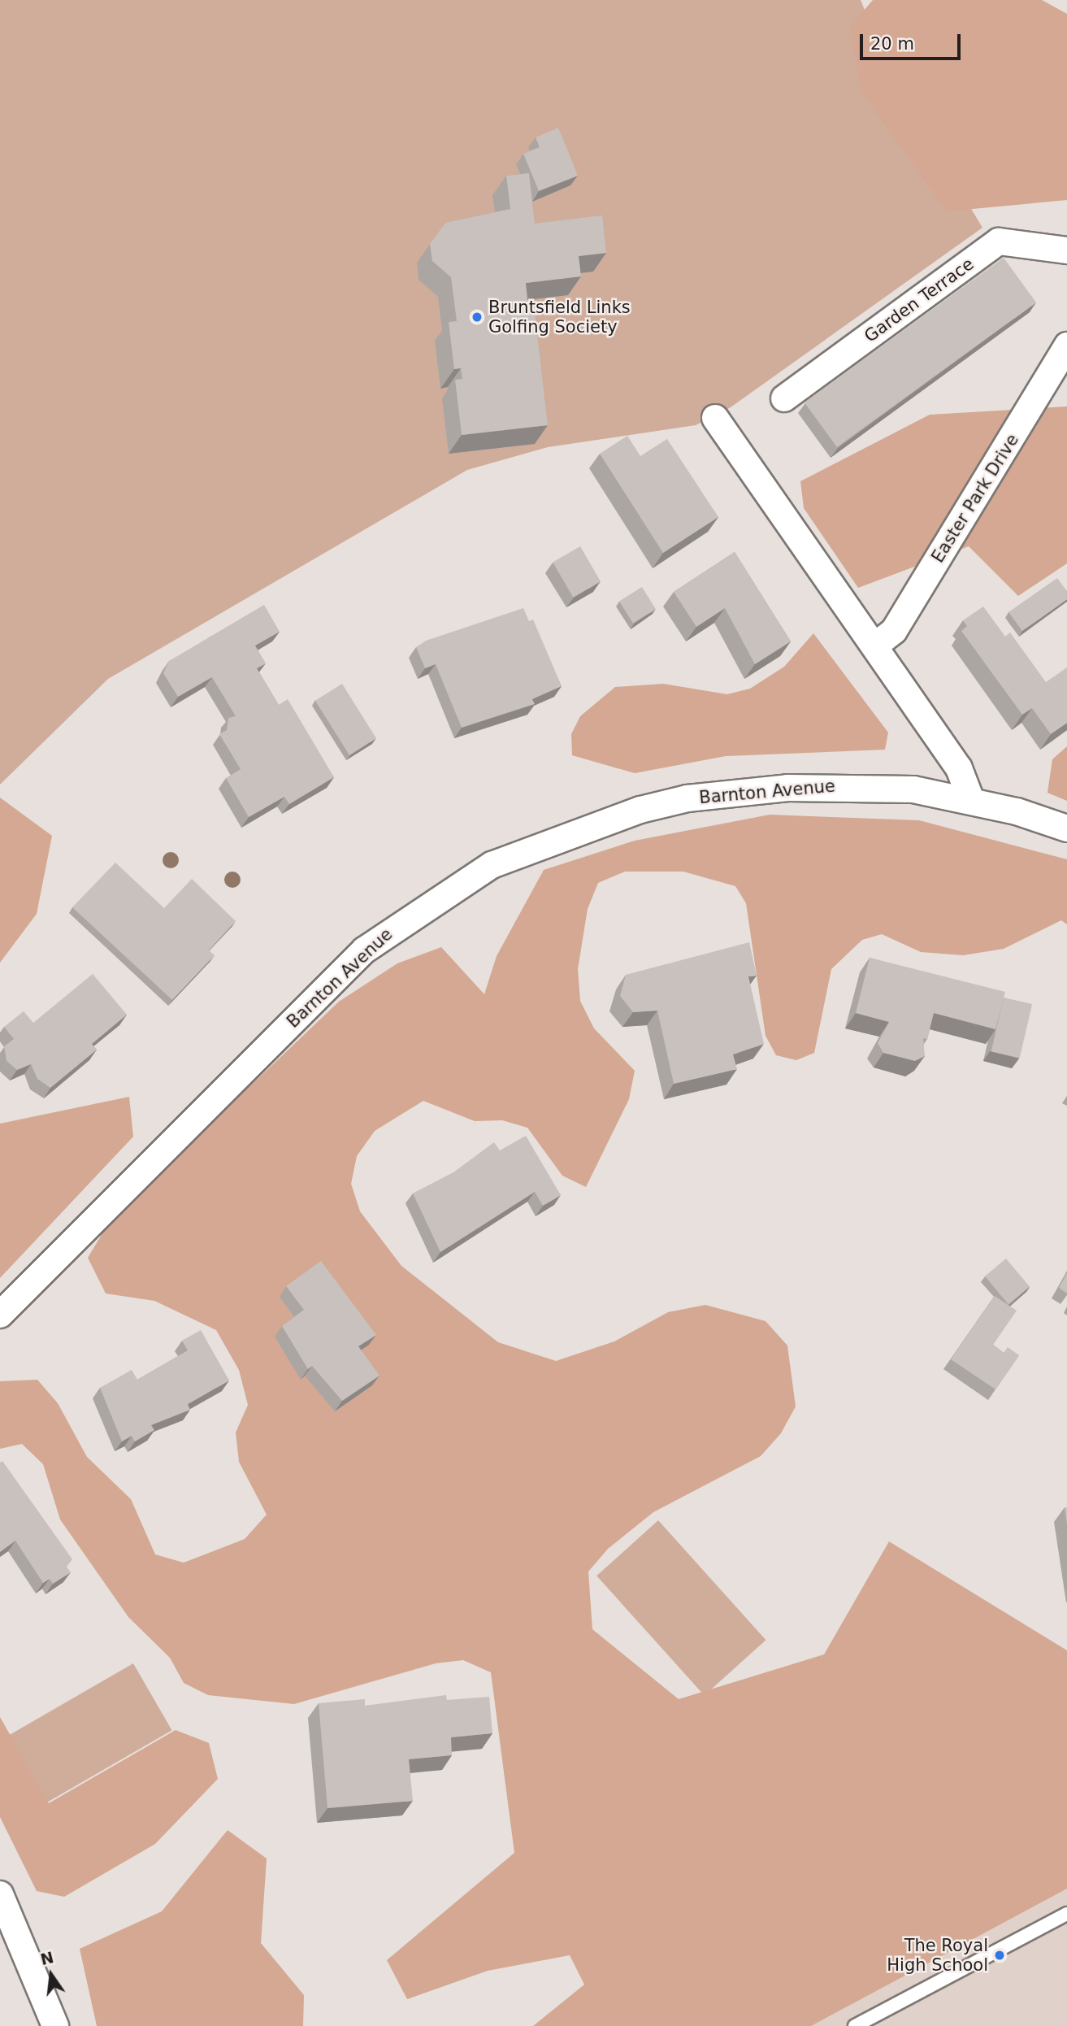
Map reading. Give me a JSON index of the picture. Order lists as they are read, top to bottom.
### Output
{
  "streets": {
    "street": ["Garden Terrace", "Easter Park Drive", "Barnton Avenue"]
  },
  "places": ["Bruntsfield Links Golfing Society", "The Royal High School"],
  "scale_bar": "20 m",
  "north": "top"
}
